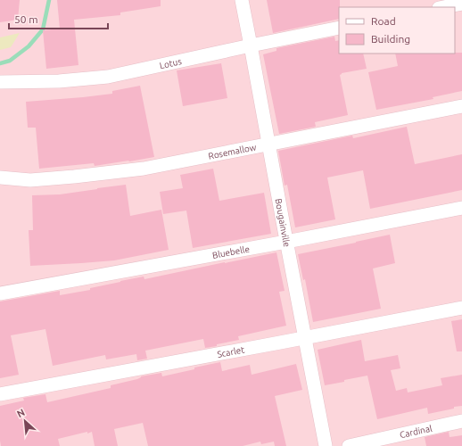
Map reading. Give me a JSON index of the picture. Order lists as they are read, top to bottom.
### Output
{
  "streets": {
    "street": [
      "Lotus",
      "Rosemallow",
      "Bougainville",
      "Bluebelle",
      "Scarlet",
      "Cardinal"
    ]
  },
  "crossings": [
    ["Lotus", "Bougainville"],
    ["Rosemallow", "Bougainville"],
    ["Bougainville", "Bluebelle"],
    ["Bougainville", "Scarlet"]
  ],
  "legend": ["Road", "Building"],
  "scale_bar": "50 m",
  "north": "top left"
}
